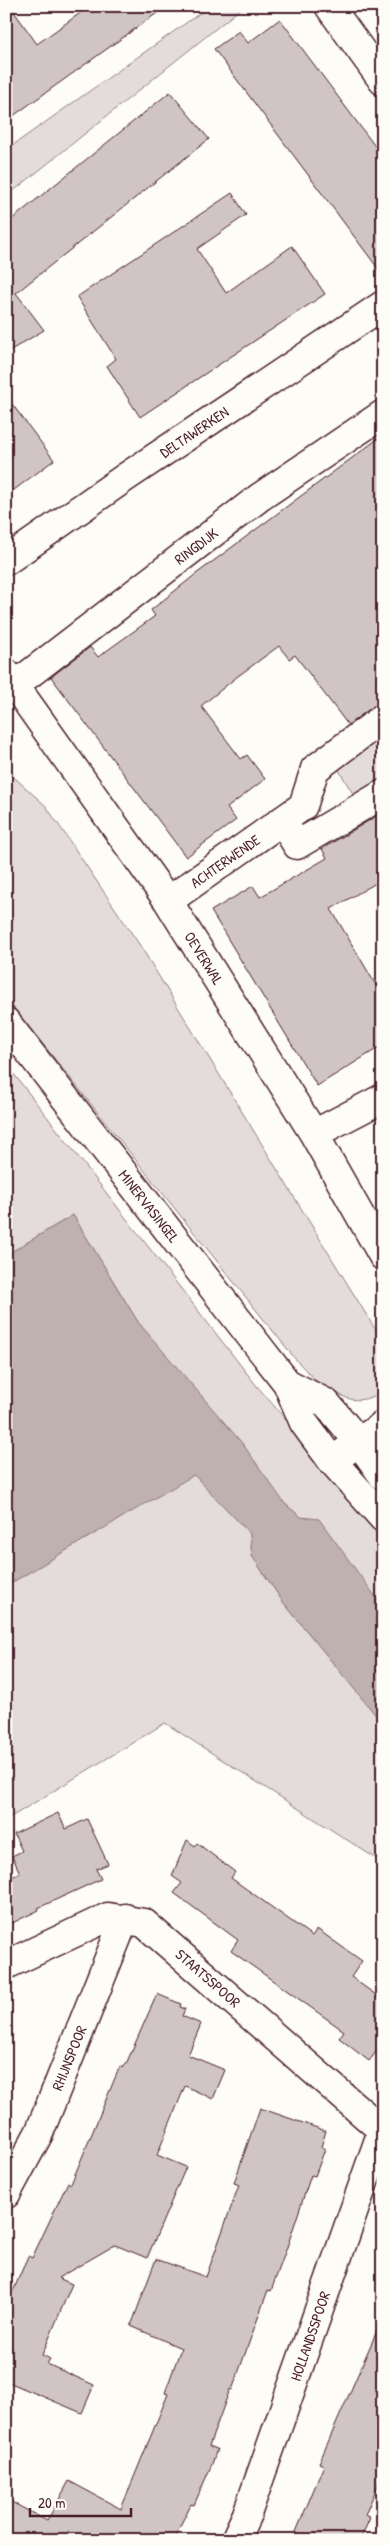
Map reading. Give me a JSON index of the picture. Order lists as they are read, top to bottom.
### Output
{
  "streets": {
    "street": [
      "DELTAWERKEN",
      "RINGDIJK",
      "ACHTERWENDE",
      "OEVERWAL",
      "MINERVASINGEL",
      "STAATSSPOOR",
      "RHIJNSPOOR",
      "HOLLANDSSPOOR"
    ]
  },
  "crossings": [
    ["RINGDIJK", "OEVERWAL"],
    ["ACHTERWENDE", "OEVERWAL"],
    ["STAATSSPOOR", "RHIJNSPOOR"],
    ["STAATSSPOOR", "HOLLANDSSPOOR"]
  ],
  "scale_bar": "20 m"
}
